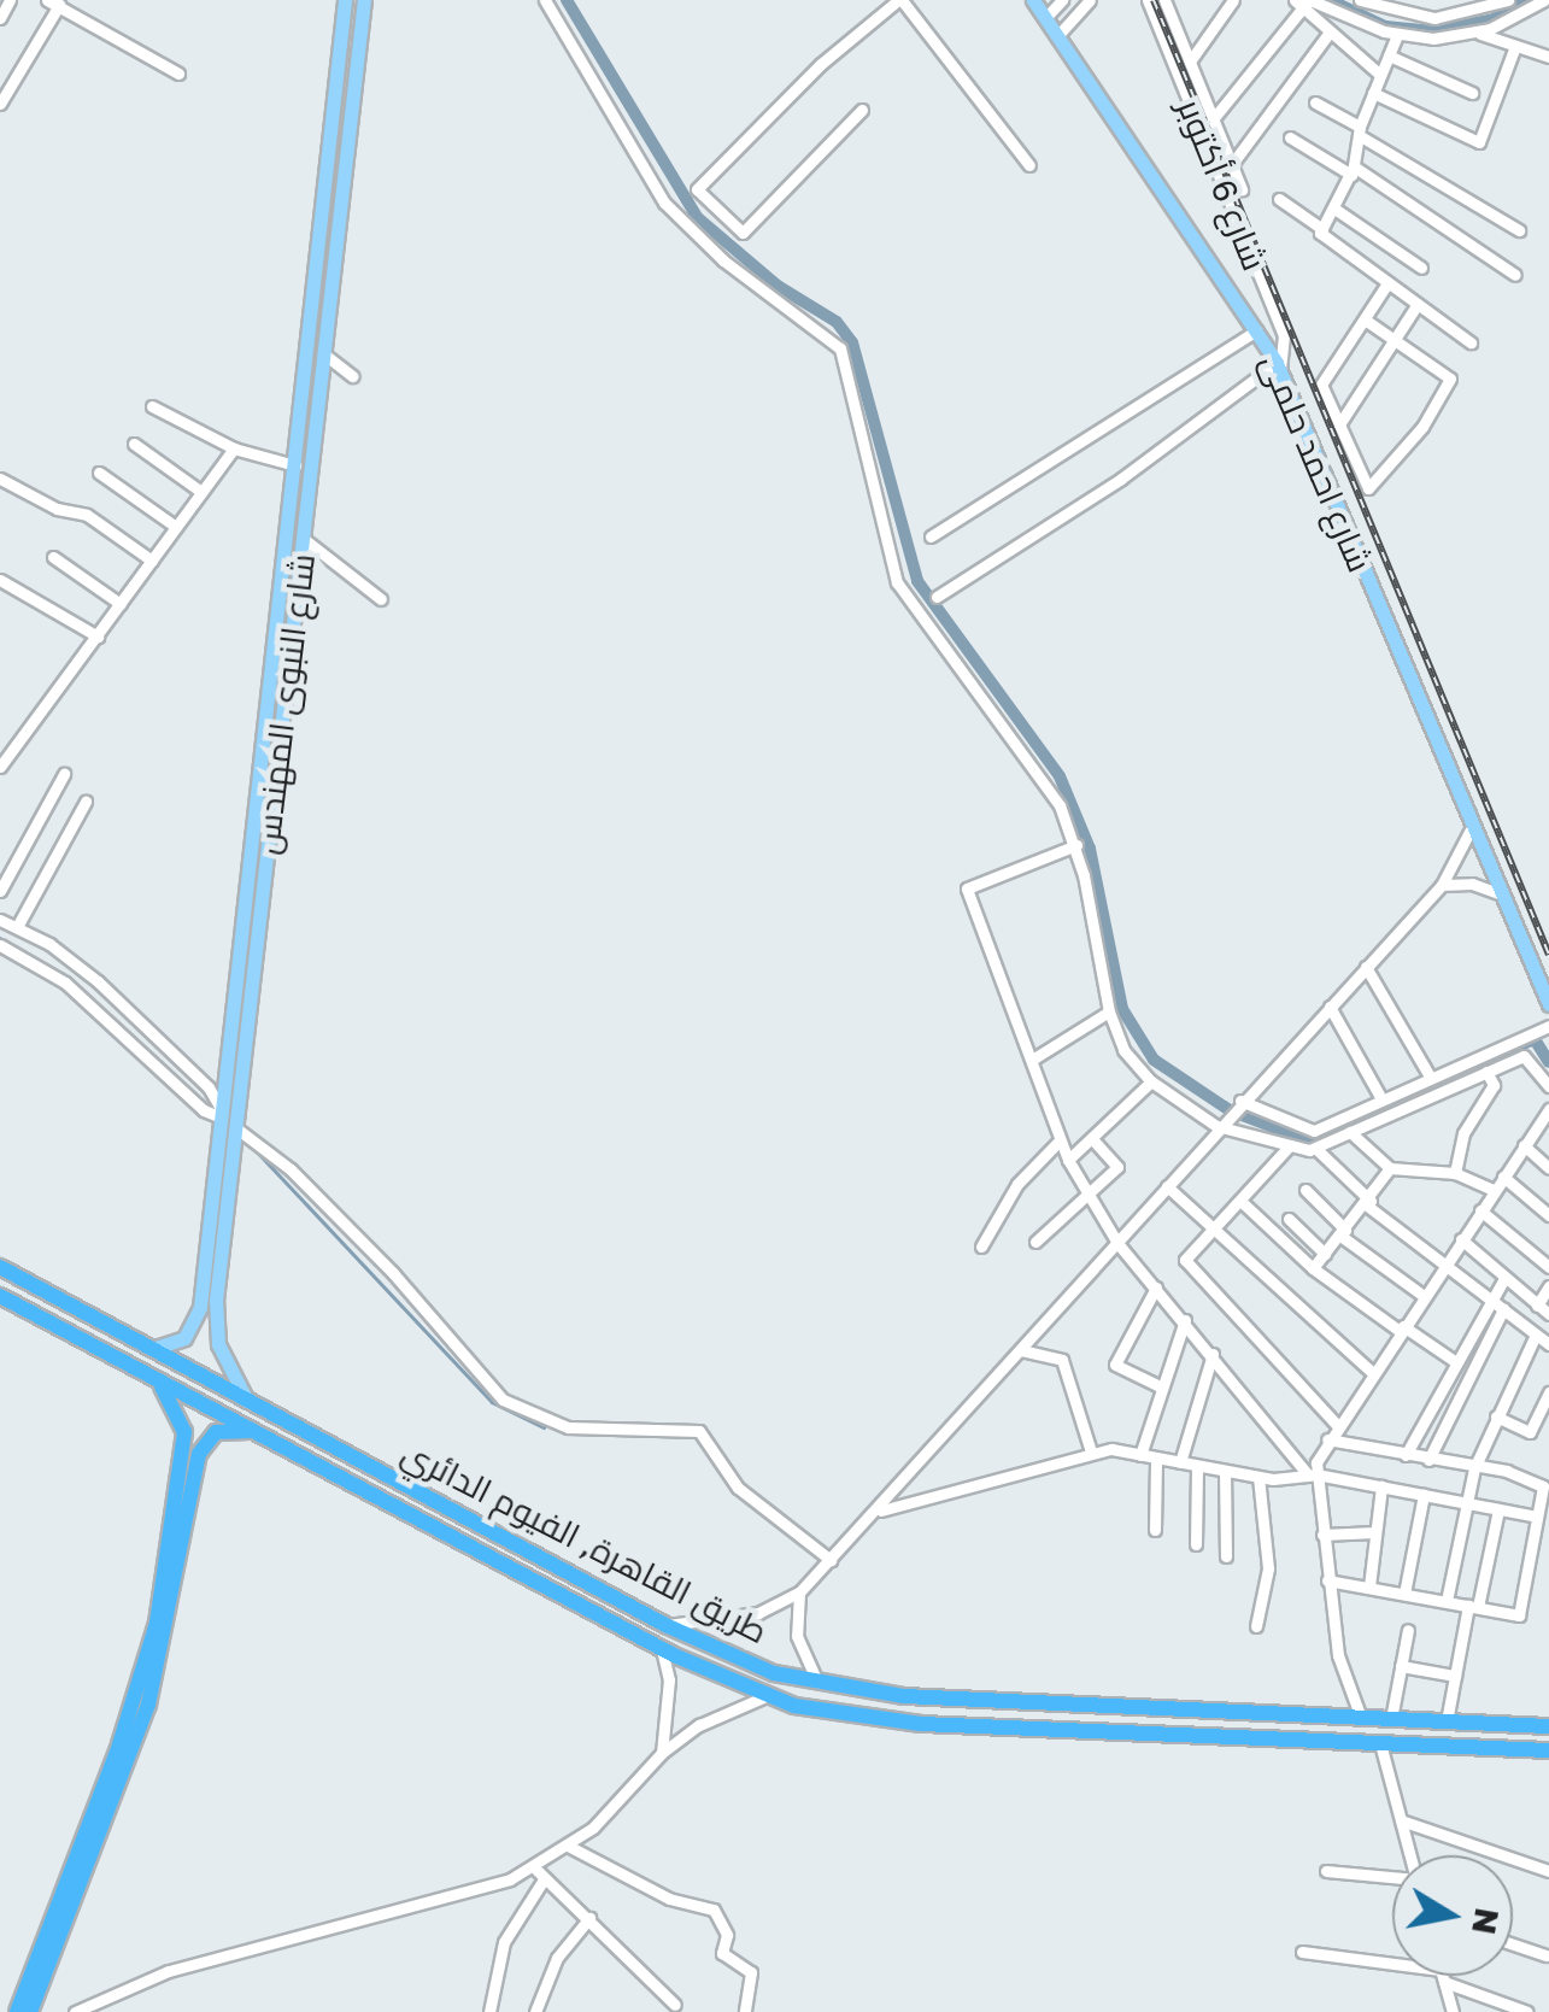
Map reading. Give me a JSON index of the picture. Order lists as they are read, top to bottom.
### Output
{
  "streets": {
    "highway": ["طريق القاهرة, الفيوم الدائري"],
    "main road": ["شارع احمد حلمى", "شارع النبوى المهندس"],
    "street": ["شارع 6 أكتوبر"]
  },
  "crossings": [
    ["شارع 6 أكتوبر", "شارع احمد حلمى"],
    ["شارع النبوى المهندس", "طريق القاهرة, الفيوم الدائري"]
  ],
  "north": "right"
}
